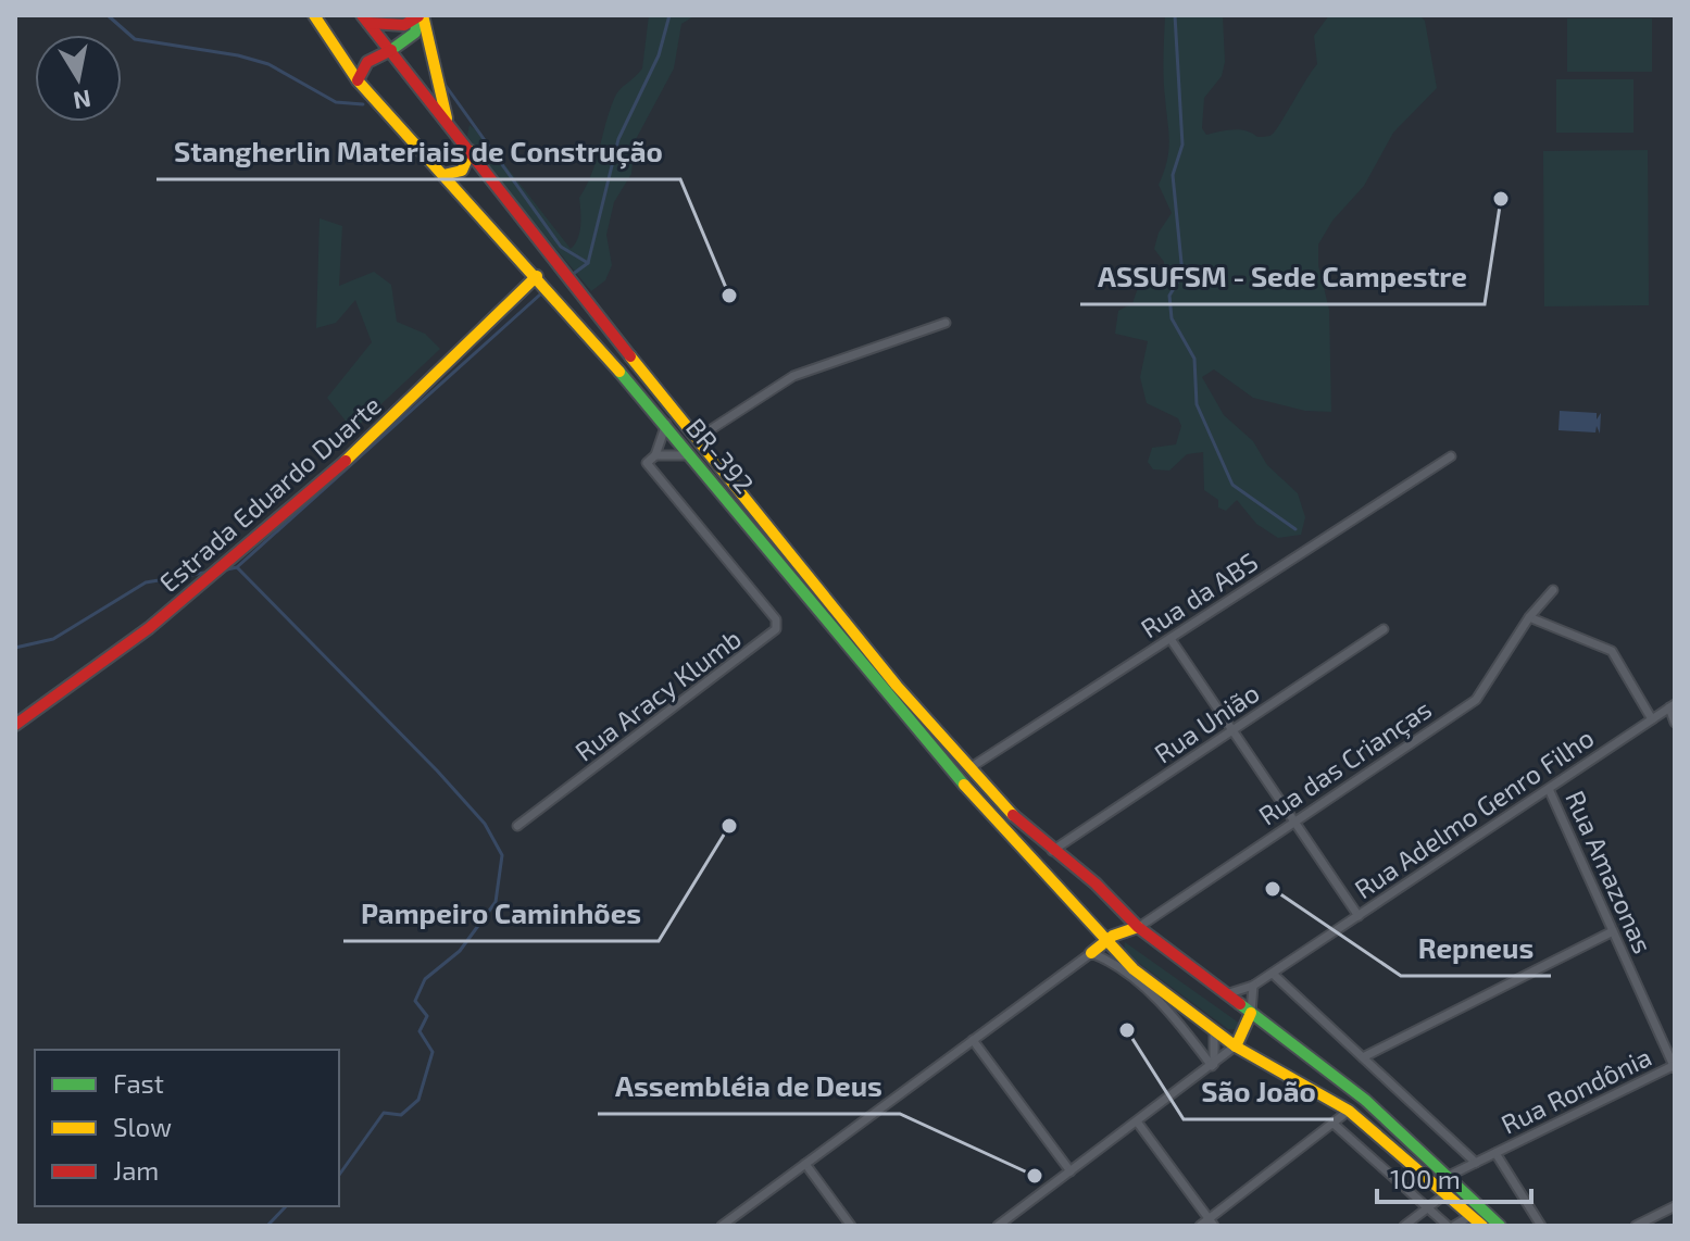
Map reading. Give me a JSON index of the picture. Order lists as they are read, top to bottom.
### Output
{
  "streets": {
    "main road": ["BR-392", "Estrada Eduardo Duarte"],
    "street": [
      "Rua da ABS",
      "Rua Aracy Klumb",
      "Rua União",
      "Rua das Crianças",
      "Rua Adelmo Genro Filho",
      "Rua Amazonas",
      "Rua Rondônia"
    ]
  },
  "crossings": [
    ["BR-392", "Estrada Eduardo Duarte"],
    ["BR-392", "Rua da ABS"],
    ["BR-392", "Rua União"],
    ["BR-392", "Rua das Crianças"],
    ["BR-392", "Rua Adelmo Genro Filho"],
    ["BR-392", "Rua Rondônia"],
    ["Rua Adelmo Genro Filho", "Rua Amazonas"],
    ["Rua Amazonas", "Rua Rondônia"]
  ],
  "places": [
    "ASSUFSM - Sede Campestre",
    "Stangherlin Materiais de Construção",
    "Pampeiro Caminhões",
    "Repneus",
    "São João",
    "Assembléia de Deus"
  ],
  "legend": ["Fast", "Slow", "Jam"],
  "scale_bar": "100 m",
  "north": "bottom"
}
